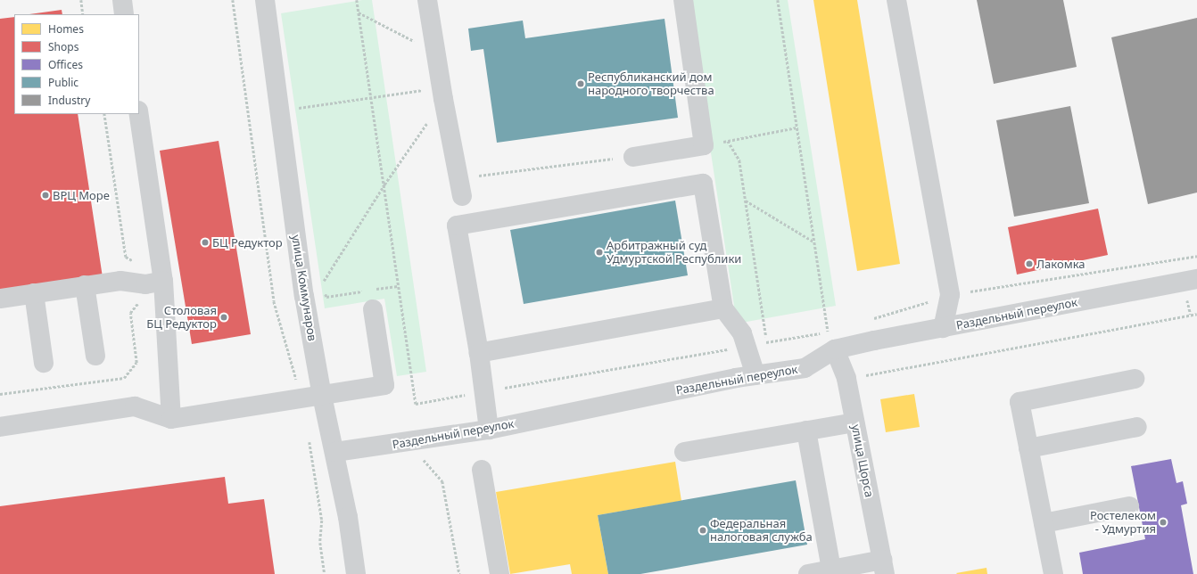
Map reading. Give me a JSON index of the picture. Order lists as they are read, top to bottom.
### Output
{
  "streets": {
    "street": ["улица Коммунаров", "Раздельный переулок", "улица Щорса"]
  },
  "crossings": [
    ["улица Коммунаров", "Раздельный переулок"],
    ["Раздельный переулок", "улица Щорса"]
  ],
  "places": [
    "Республиканский дом народного творчества",
    "ВРЦ Море",
    "БЦ Редуктор",
    "Арбитражный суд Удмуртской Республики",
    "Лакомка",
    "Столовая БЦ Редуктор",
    "Ростелеком - Удмуртия",
    "Федеральная налоговая служба"
  ],
  "legend": [
    "Homes",
    "Shops",
    "Offices",
    "Public",
    "Industry"
  ]
}
